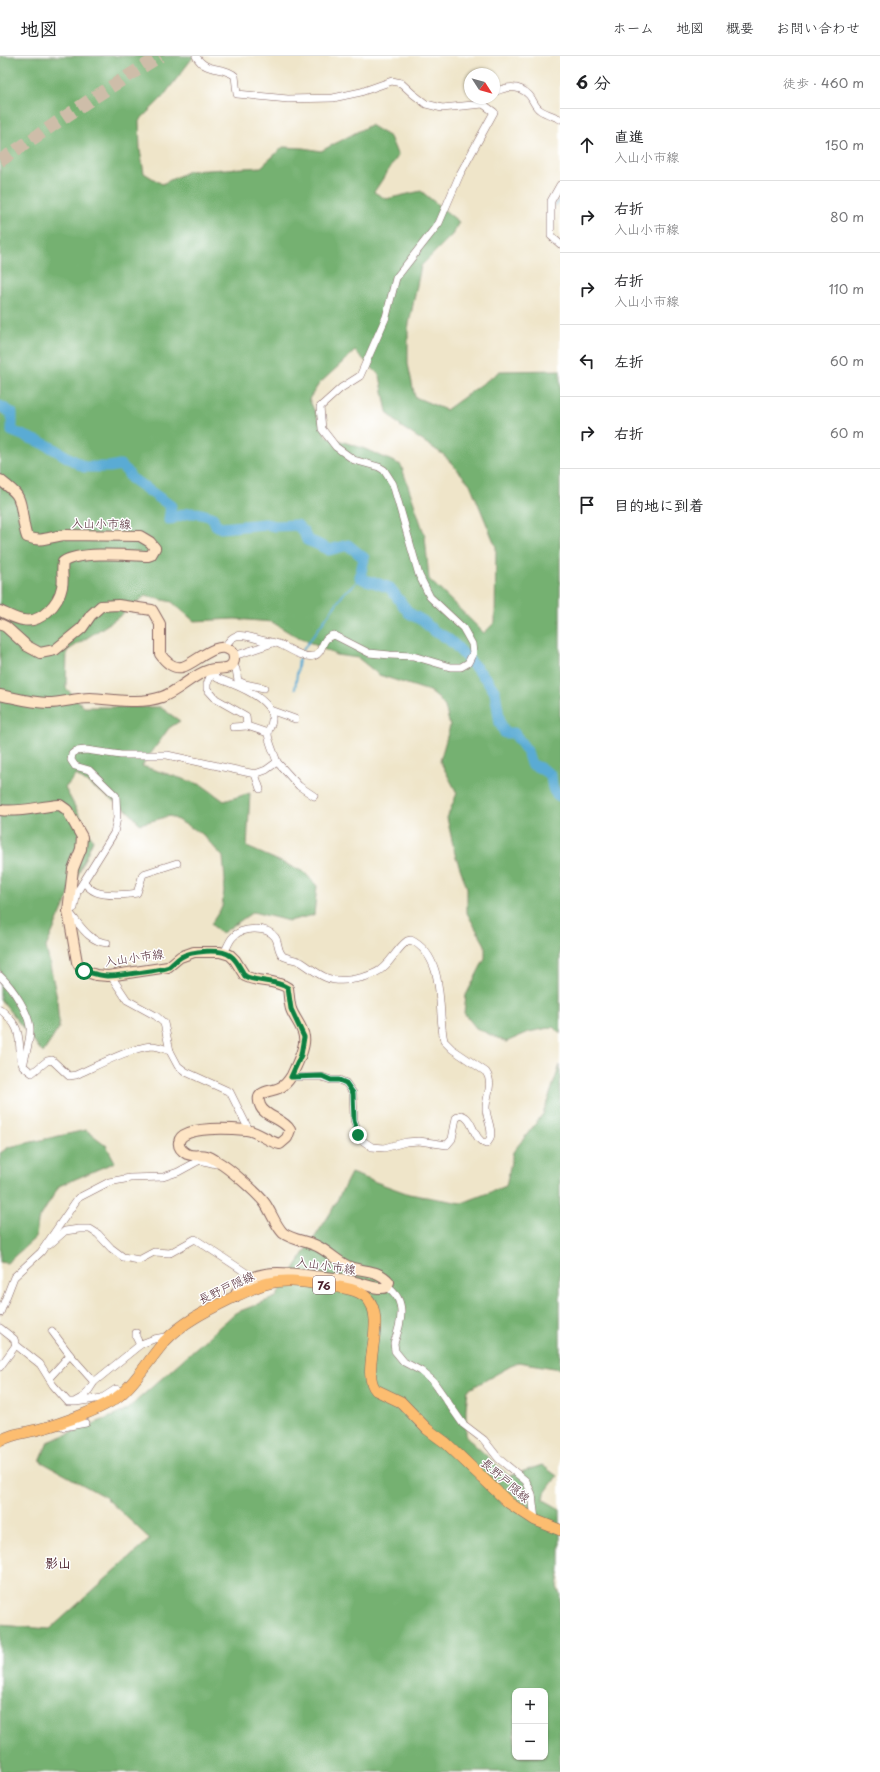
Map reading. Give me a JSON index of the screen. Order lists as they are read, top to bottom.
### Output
{
  "streets": {
    "main road": ["入山小市線", "76", "長野戸隠線"]
  },
  "crossings": [
    ["入山小市線", "長野戸隠線"]
  ],
  "districts": ["影山"],
  "north": "bottom right",
  "page": {
    "header": "地図",
    "nav": [
      "ホーム",
      "地図",
      "概要",
      "お問い合わせ"
    ],
    "heading": ["6 分", "徒歩 · 460 m"],
    "list": [
      ["直進", "入山小市線", "150 m"],
      ["右折", "入山小市線", "80 m"],
      ["右折", "入山小市線", "110 m"],
      ["左折", "60 m"],
      ["右折", "60 m"],
      "目的地に到着"
    ],
    "map_buttons": ["+", "−"]
  }
}
